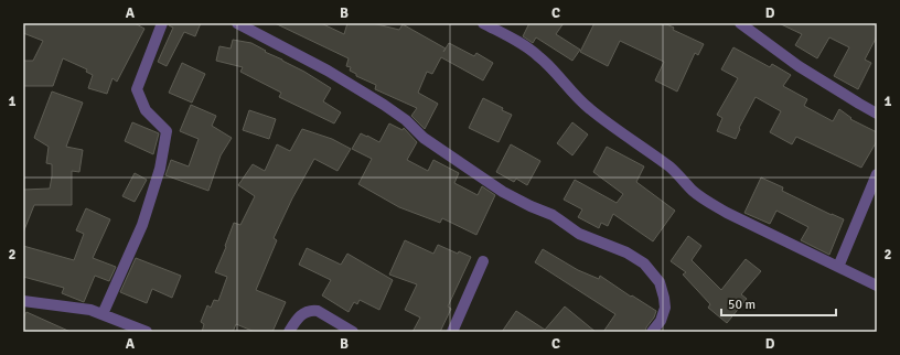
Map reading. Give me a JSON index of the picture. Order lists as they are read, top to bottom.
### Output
{
  "scale_bar": "50 m",
  "grid": {
    "columns": [
      "A",
      "B",
      "C",
      "D"
    ],
    "rows": ["1", "2"]
  }
}
